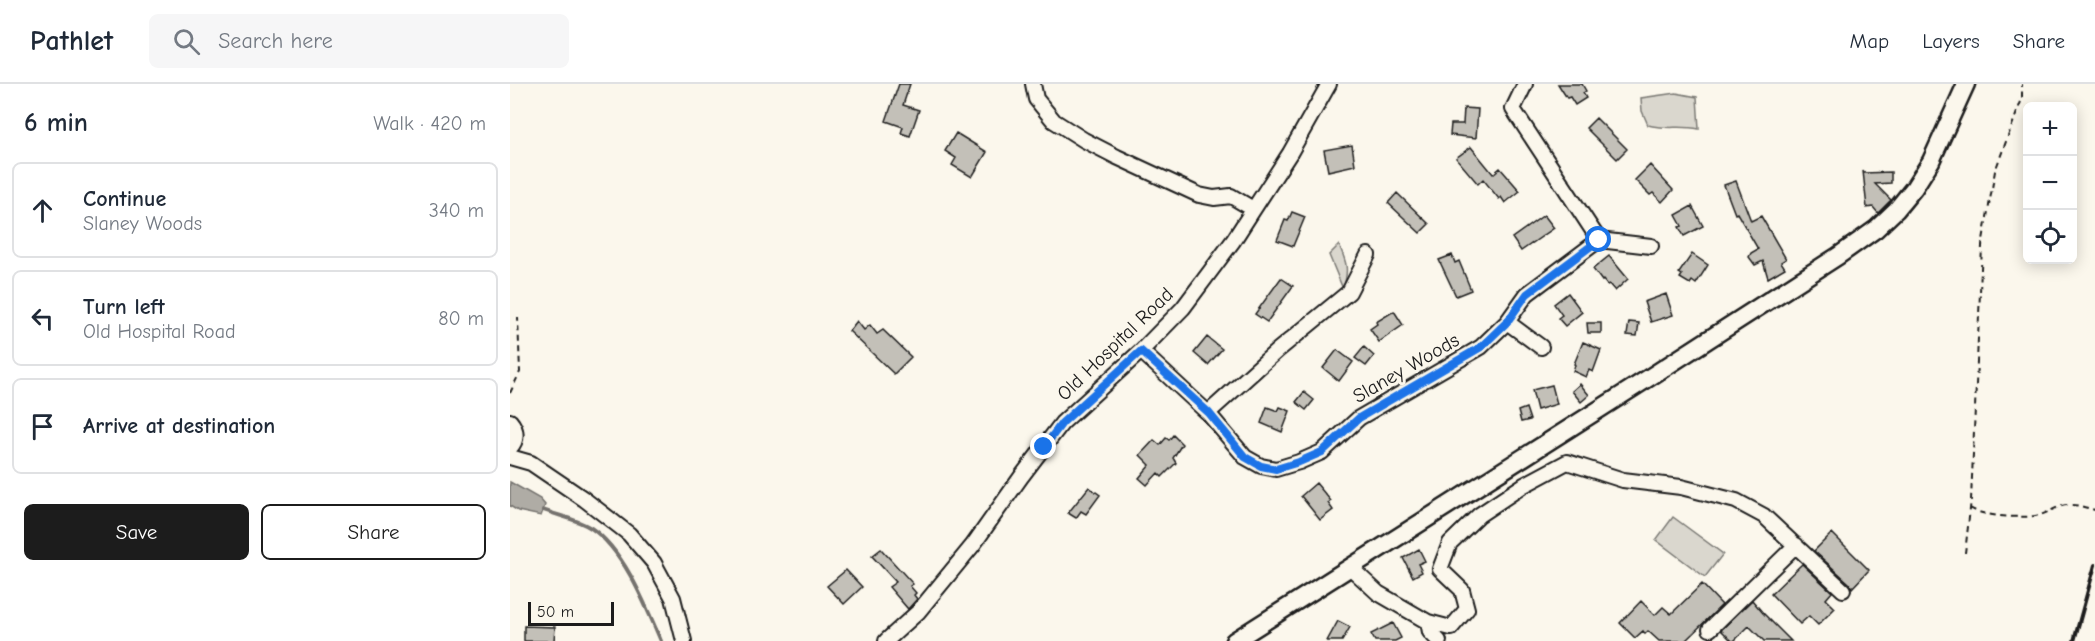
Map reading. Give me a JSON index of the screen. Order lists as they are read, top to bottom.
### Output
{
  "streets": {
    "street": ["Old Hospital Road", "Slaney Woods"]
  },
  "crossings": [
    ["Old Hospital Road", "Slaney Woods"]
  ],
  "scale_bar": "50 m",
  "page": {
    "header": "Pathlet",
    "search": "Search here",
    "nav": ["Map", "Layers", "Share"],
    "heading": ["6 min", "Walk · 420 m"],
    "map_buttons": ["+", "−"],
    "list": [
      ["Continue", "Slaney Woods", "340 m"],
      ["Turn left", "Old Hospital Road", "80 m"],
      "Arrive at destination"
    ],
    "buttons": ["Save", "Share"],
    "scale": "50 m"
  }
}
